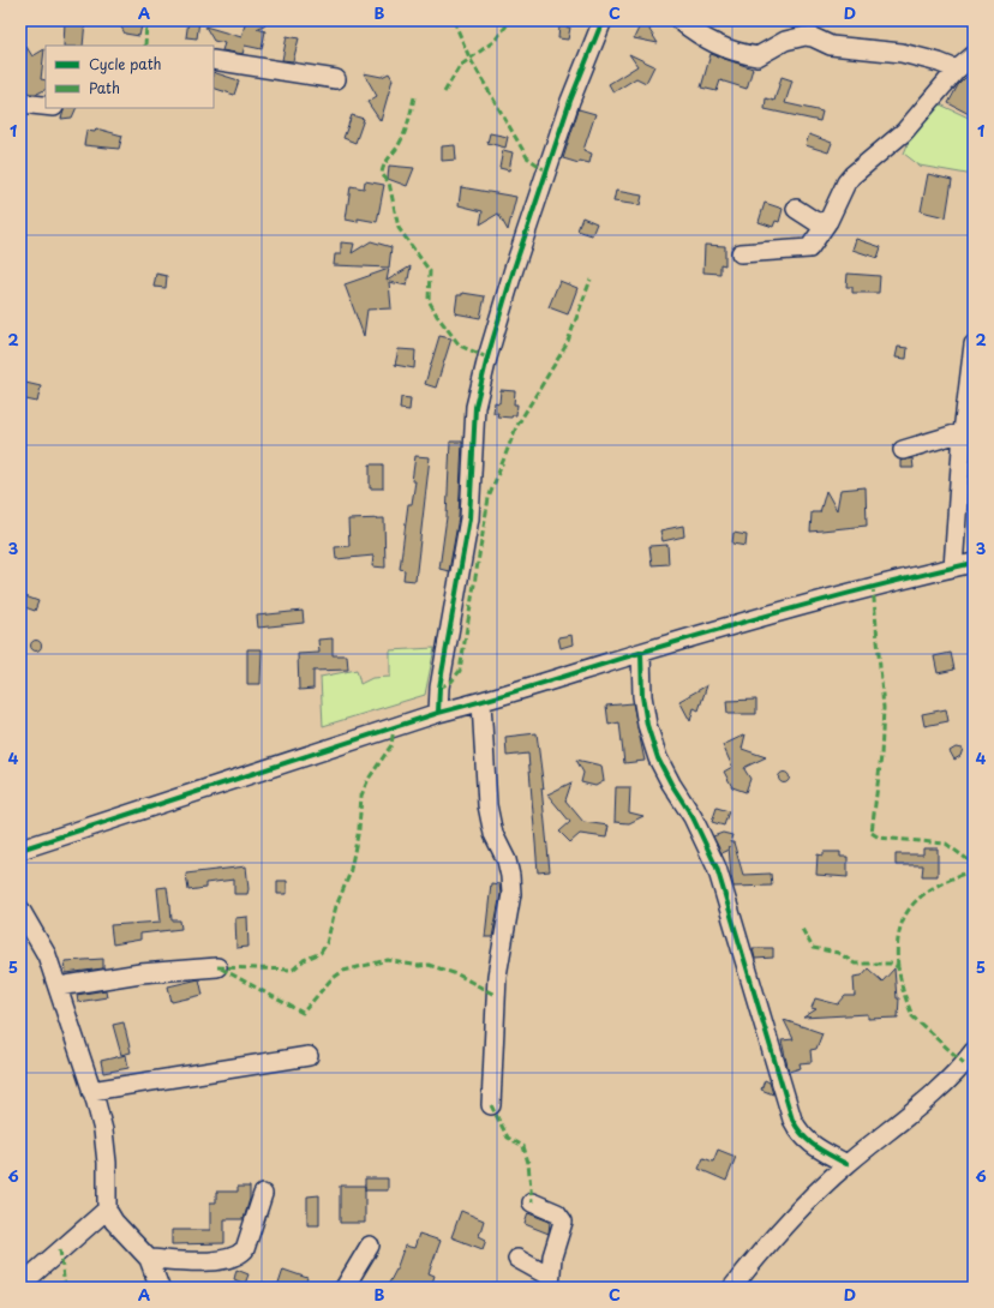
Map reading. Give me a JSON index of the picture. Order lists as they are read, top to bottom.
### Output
{
  "legend": ["Cycle path", "Path"],
  "grid": {
    "columns": [
      "A",
      "B",
      "C",
      "D"
    ],
    "rows": [
      "1",
      "2",
      "3",
      "4",
      "5",
      "6"
    ]
  }
}
